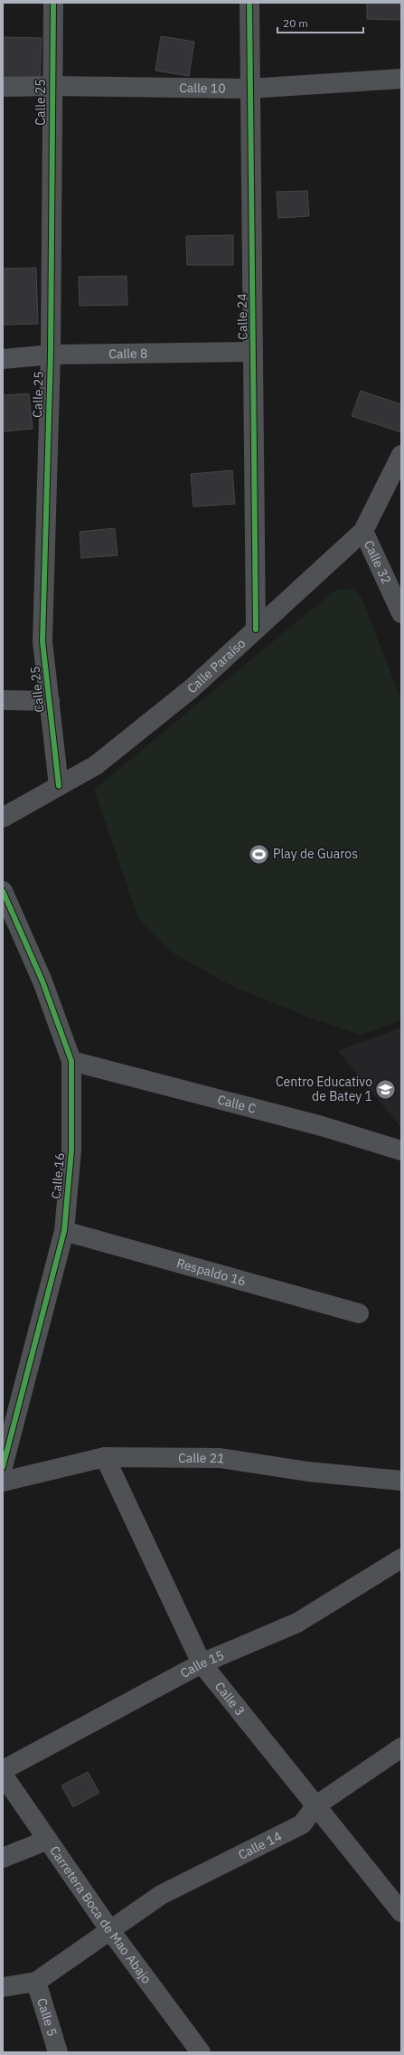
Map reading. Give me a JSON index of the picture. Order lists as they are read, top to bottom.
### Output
{
  "streets": {
    "street": [
      "Calle 10",
      "Calle 25",
      "Calle 24",
      "Calle 8",
      "Calle 32",
      "Calle Paraíso",
      "Calle C",
      "Calle 16",
      "Respaldo 16",
      "Calle 21",
      "Calle 15",
      "Calle 3",
      "Calle 14",
      "Carretera Boca de Mao Abajo",
      "Calle 5"
    ]
  },
  "crossings": [
    ["Calle 10", "Calle 25"],
    ["Calle 10", "Calle 24"],
    ["Calle 25", "Calle 8"],
    ["Calle 25", "Calle Paraíso"],
    ["Calle 24", "Calle 8"],
    ["Calle 24", "Calle Paraíso"],
    ["Calle 32", "Calle Paraíso"],
    ["Calle C", "Calle 16"],
    ["Calle 16", "Respaldo 16"],
    ["Calle 21", "Calle 3"],
    ["Calle 15", "Calle 3"],
    ["Calle 3", "Calle 14"],
    ["Calle 14", "Carretera Boca de Mao Abajo"],
    ["Calle 14", "Calle 5"]
  ],
  "places": {
    "sports": ["Play de Guaros"],
    "school or university": ["Centro Educativo de Batey 1"]
  },
  "scale_bar": "20 m"
}
